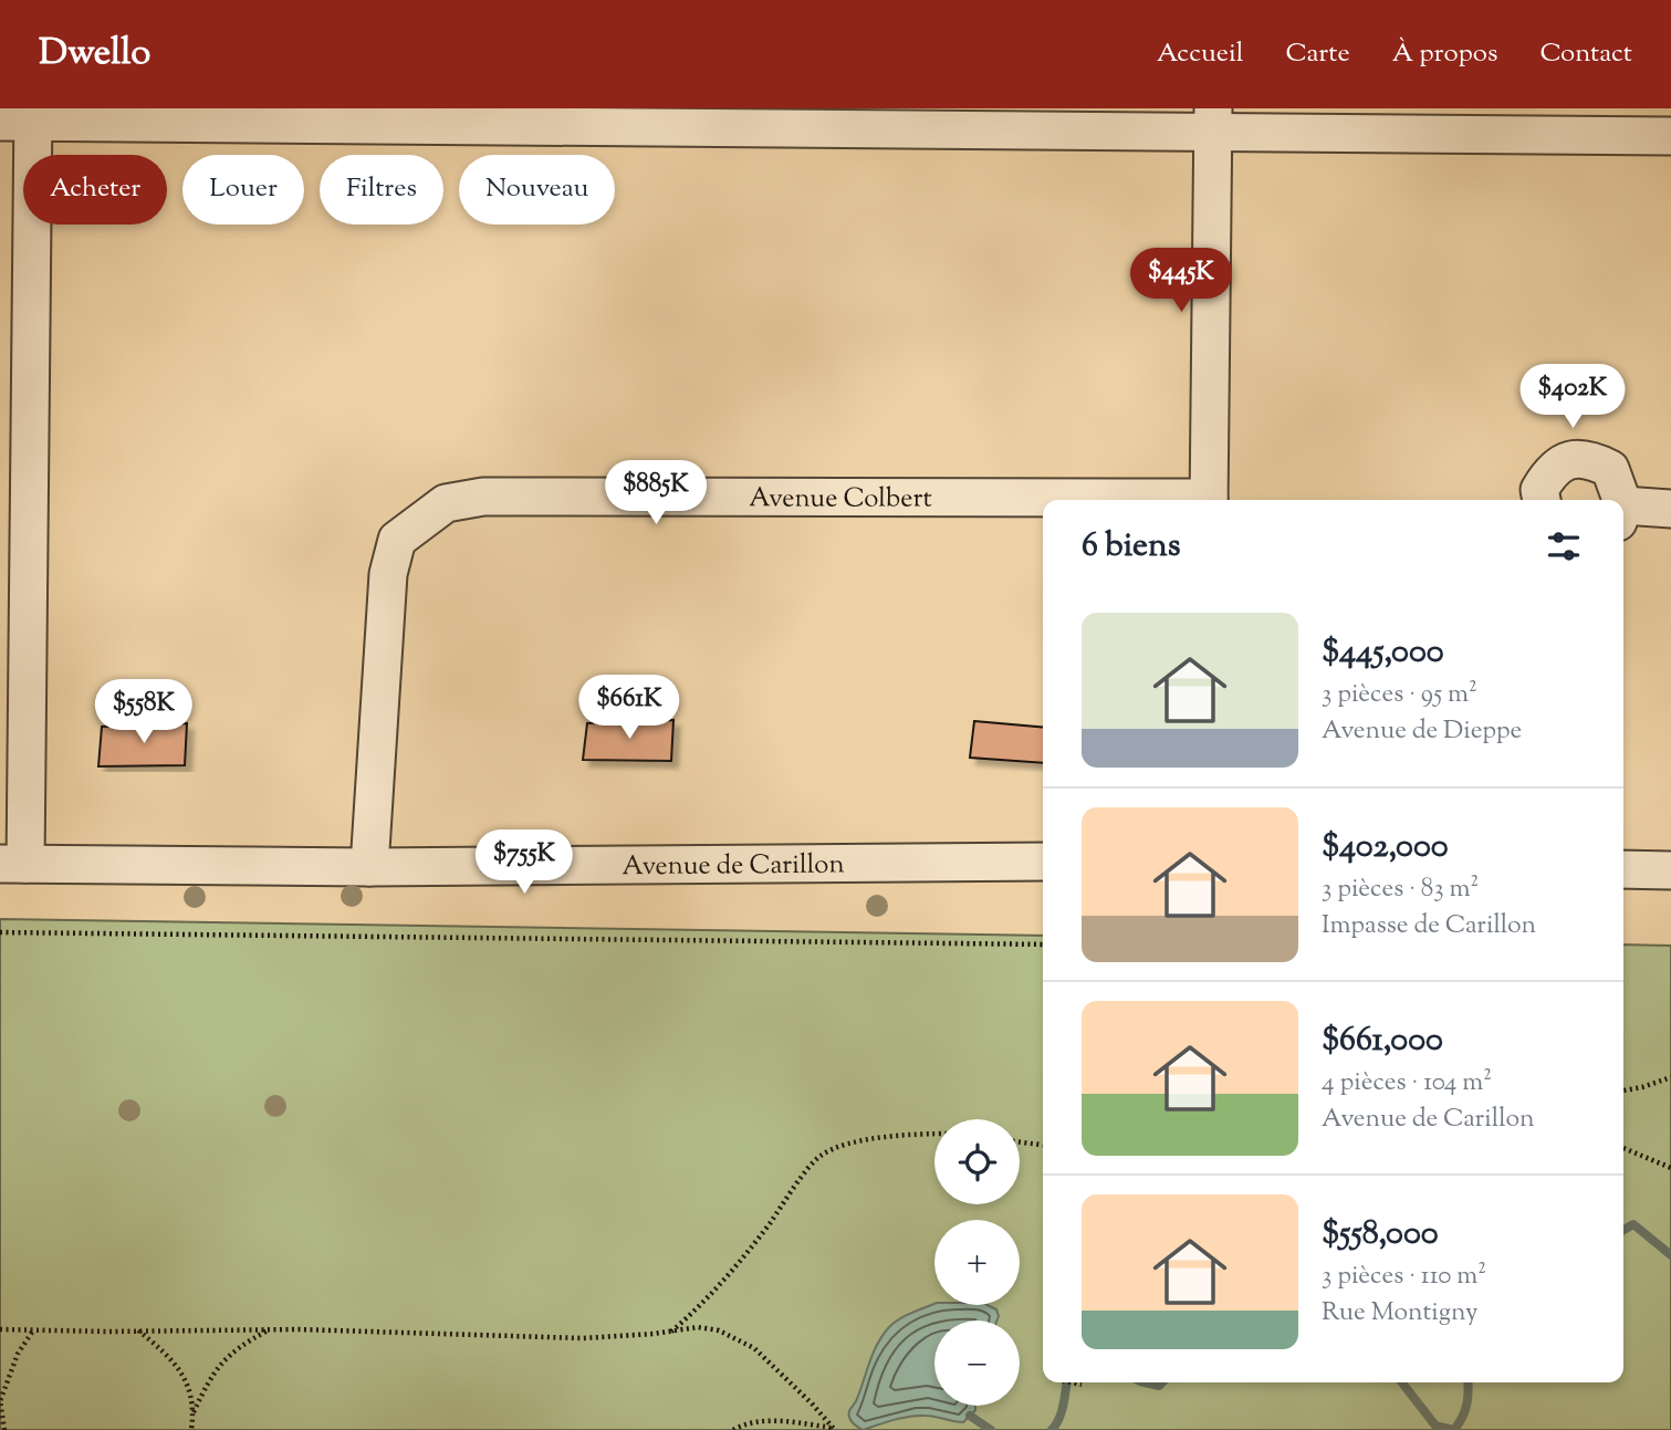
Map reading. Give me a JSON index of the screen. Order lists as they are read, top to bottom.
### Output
{
  "streets": {
    "street": ["Avenue Colbert", "Avenue de Carillon"]
  },
  "crossings": [
    ["Avenue Colbert", "Avenue de Carillon"]
  ],
  "page": {
    "header": "Dwello",
    "nav": [
      "Accueil",
      "Carte",
      "À propos",
      "Contact"
    ],
    "chip": [
      "Acheter",
      "Louer",
      "Filtres",
      "Nouveau"
    ],
    "price": [
      "$445K",
      "$402K",
      "$885K",
      "$661K",
      "$558K",
      "$755K"
    ],
    "heading": "6 biens",
    "list": [
      {
        "name": "$445,000",
        "note": "3 pièces · 95 m² · Avenue de Dieppe"
      },
      {
        "name": "$402,000",
        "note": "3 pièces · 83 m² · Impasse de Carillon"
      },
      {
        "name": "$661,000",
        "note": "4 pièces · 104 m² · Avenue de Carillon"
      },
      {
        "name": "$558,000",
        "note": "3 pièces · 110 m² · Rue Montigny"
      }
    ],
    "map_buttons": ["+", "−"]
  }
}
